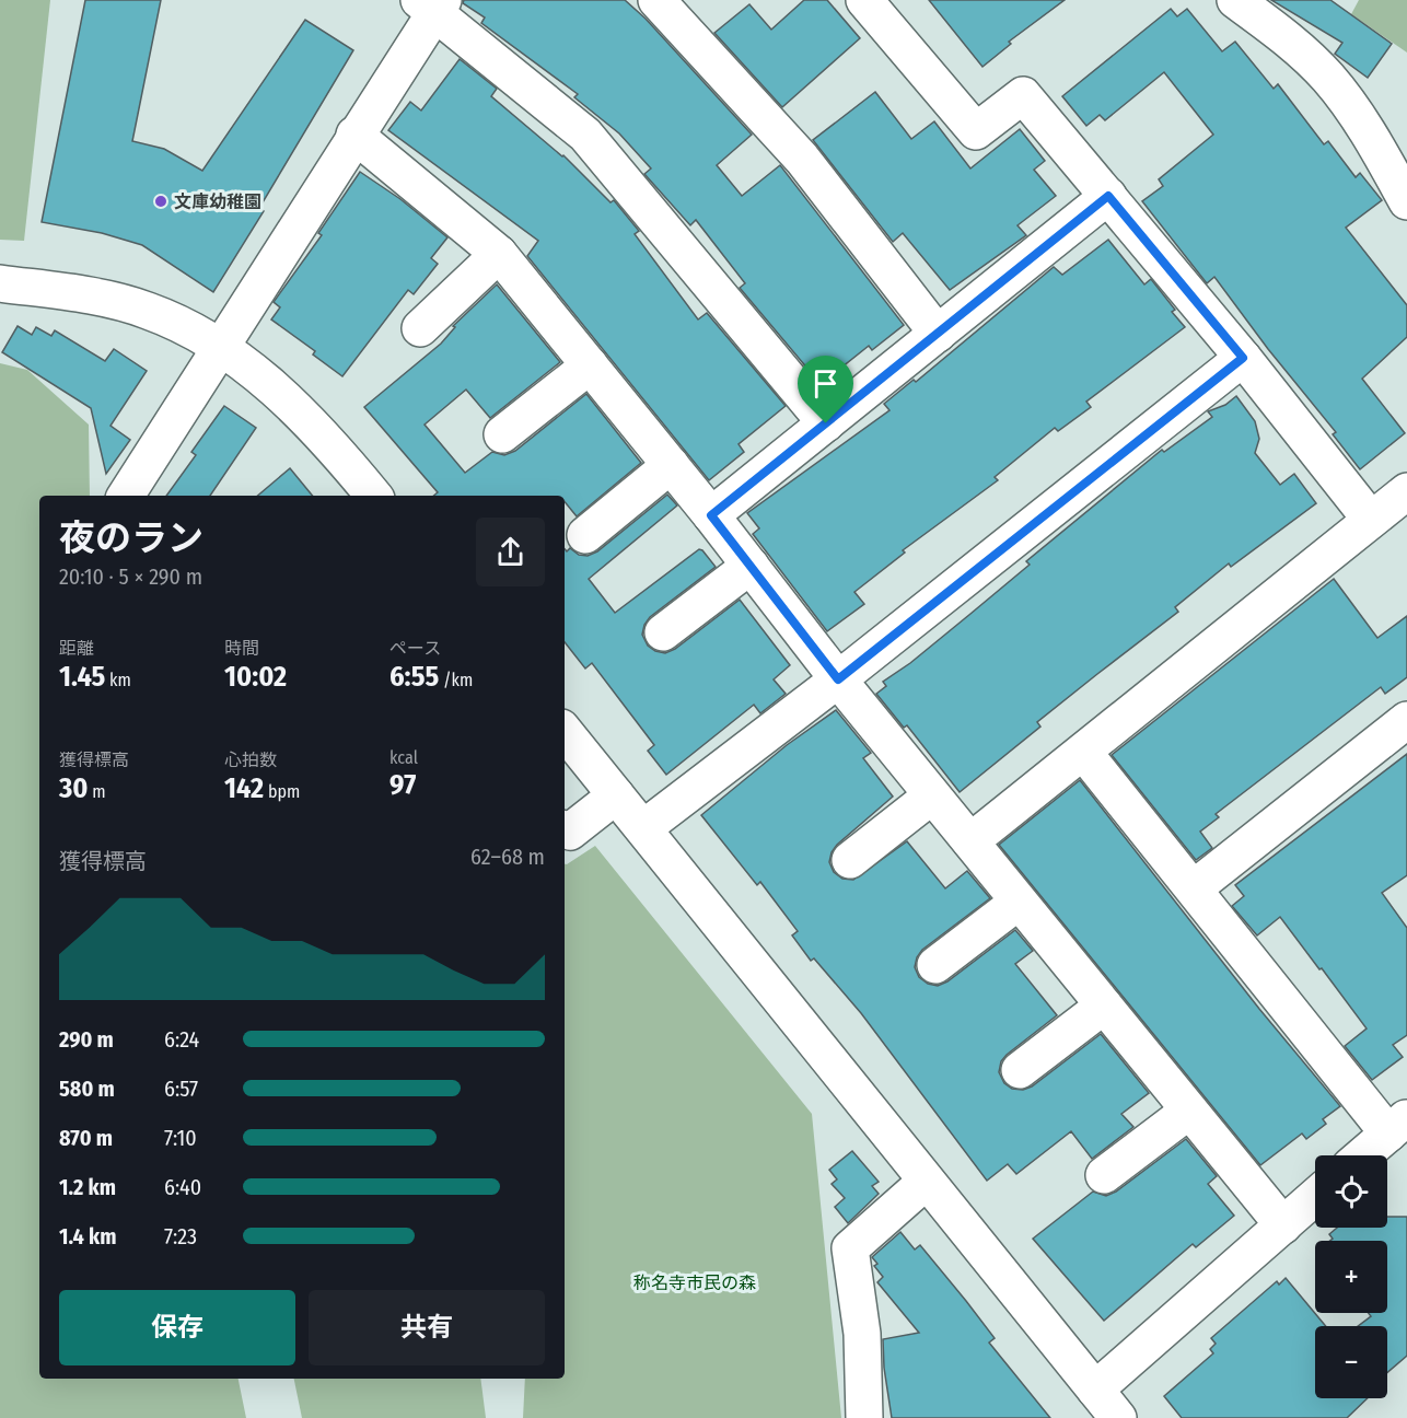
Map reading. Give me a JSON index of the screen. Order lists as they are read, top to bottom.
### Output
{
  "parks": ["称名寺市民の森"],
  "places": ["文庫幼稚園"],
  "page": {
    "heading": ["夜のラン", "20:10 · 5 × 290 m"],
    "stats": [
      ["距離", "1.45 km"],
      ["時間", "10:02"],
      ["ペース", "6:55 /km"],
      ["獲得標高", "30 m"],
      ["心拍数", "142 bpm"],
      ["kcal", "97"]
    ],
    "chart": ["獲得標高", "62–68 m"],
    "list": [
      {
        "name": "290 m",
        "note": "6:24"
      },
      {
        "name": "580 m",
        "note": "6:57"
      },
      {
        "name": "870 m",
        "note": "7:10"
      },
      {
        "name": "1.2 km",
        "note": "6:40"
      },
      {
        "name": "1.4 km",
        "note": "7:23"
      }
    ],
    "map_buttons": ["+", "−"],
    "buttons": ["保存", "共有"]
  }
}
